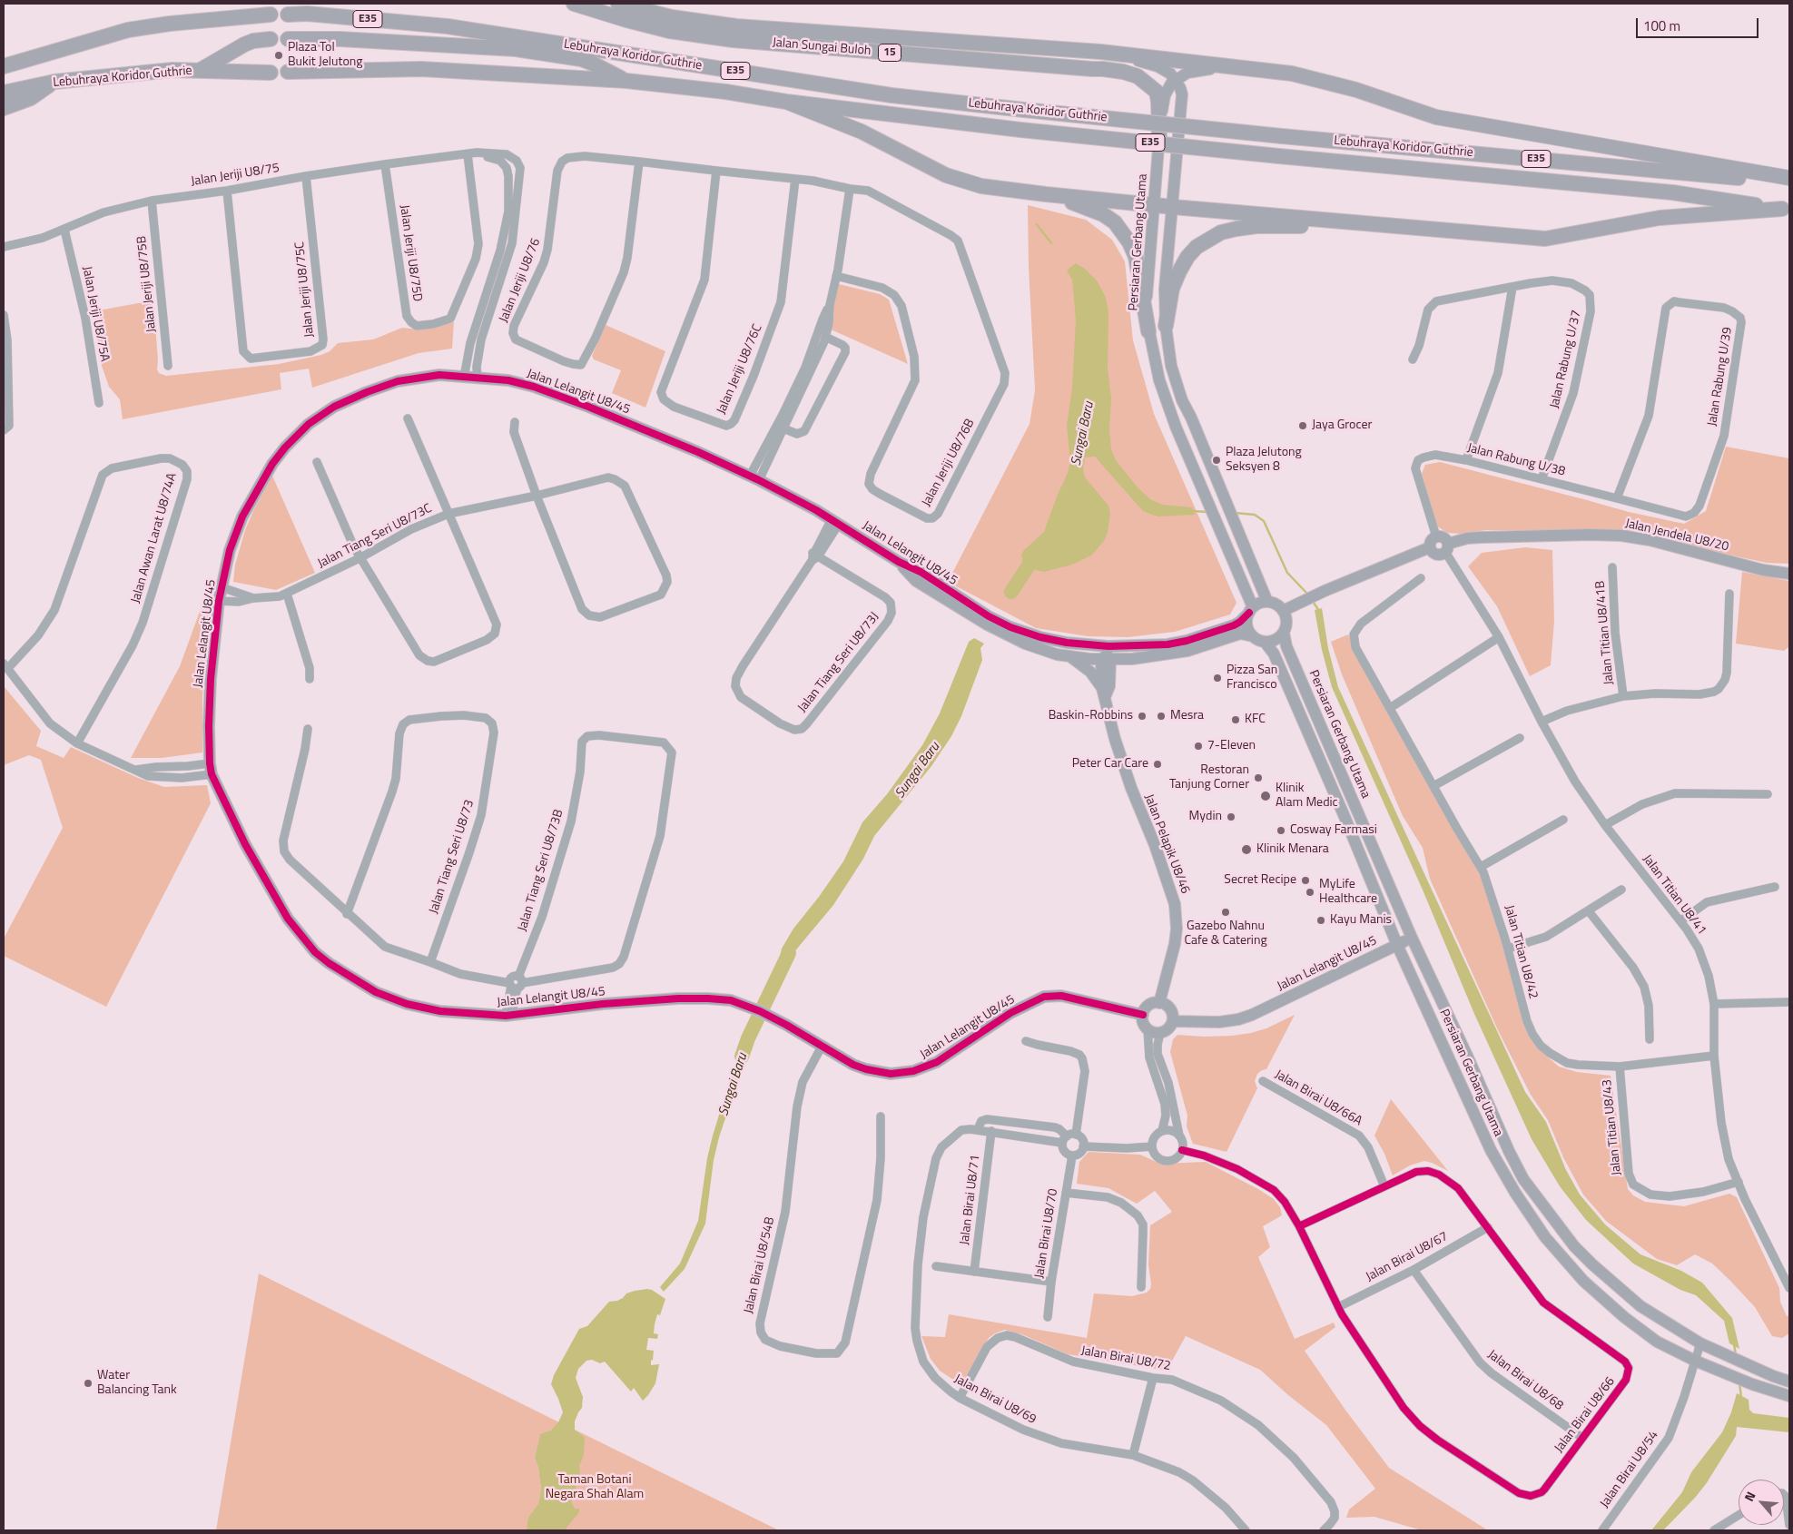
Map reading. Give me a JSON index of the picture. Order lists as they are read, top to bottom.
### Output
{
  "streets": {
    "highway": [
      "E35",
      "Jalan Sungai Buloh",
      "15",
      "Lebuhraya Koridor Guthrie"
    ],
    "street": [
      "Jalan Jeriji U8/75",
      "Persiaran Gerbang Utama",
      "Jalan Jeriji U8/75D",
      "Jalan Jeriji U8/76",
      "Jalan Jeriji U8/75B",
      "Jalan Jeriji U8/75C",
      "Jalan Jeriji U8/75A",
      "Jalan Rabung U/37",
      "Jalan Jeriji U8/76C",
      "Jalan Rabung U/39",
      "Jalan Lelangit U8/45",
      "Jalan Rabung U/38",
      "Jalan Jeriji U8/76B",
      "Jalan Jendela U8/20",
      "Jalan Tiang Seri U8/73C",
      "Jalan Awan Larat U8/74A",
      "Jalan Titian U8/41B",
      "Jalan Tiang Seri U8/73J",
      "Jalan Pelapik U8/46",
      "Jalan Tiang Seri U8/73",
      "Jalan Tiang Seri U8/73B",
      "Jalan Titian U8/41",
      "Jalan Titian U8/42",
      "Jalan Birai U8/66A",
      "Jalan Titian U8/43",
      "Jalan Birai U8/71",
      "Jalan Birai U8/70",
      "Jalan Birai U8/67",
      "Jalan Birai U8/54B",
      "Jalan Birai U8/72",
      "Jalan Birai U8/68",
      "Jalan Birai U8/69",
      "Jalan Birai U8/66",
      "Jalan Birai U8/54"
    ]
  },
  "crossings": [
    ["Jalan Sungai Buloh", "Persiaran Gerbang Utama"],
    ["Jalan Jeriji U8/75", "Jalan Jeriji U8/75D"],
    ["Jalan Jeriji U8/75", "Jalan Jeriji U8/75B"],
    ["Jalan Jeriji U8/75", "Jalan Jeriji U8/75C"],
    ["Jalan Jeriji U8/75", "Jalan Jeriji U8/75A"],
    ["Jalan Jeriji U8/75", "Jalan Lelangit U8/45"],
    ["Persiaran Gerbang Utama", "Jalan Lelangit U8/45"],
    ["Persiaran Gerbang Utama", "Jalan Birai U8/54"],
    ["Jalan Jeriji U8/76", "Jalan Jeriji U8/76C"],
    ["Jalan Jeriji U8/76", "Jalan Jeriji U8/76B"],
    ["Jalan Rabung U/37", "Jalan Rabung U/38"],
    ["Jalan Rabung U/39", "Jalan Rabung U/38"],
    ["Jalan Lelangit U8/45", "Jalan Tiang Seri U8/73C"],
    ["Jalan Lelangit U8/45", "Jalan Tiang Seri U8/73J"],
    ["Jalan Lelangit U8/45", "Jalan Pelapik U8/46"],
    ["Jalan Lelangit U8/45", "Jalan Tiang Seri U8/73B"],
    ["Jalan Lelangit U8/45", "Jalan Birai U8/54B"],
    ["Jalan Rabung U/38", "Jalan Jendela U8/20"],
    ["Jalan Rabung U/38", "Jalan Titian U8/41"],
    ["Jalan Jendela U8/20", "Jalan Titian U8/41"],
    ["Jalan Titian U8/41", "Jalan Titian U8/42"],
    ["Jalan Titian U8/41", "Jalan Titian U8/43"],
    ["Jalan Titian U8/42", "Jalan Titian U8/43"],
    ["Jalan Birai U8/66A", "Jalan Birai U8/66"],
    ["Jalan Birai U8/71", "Jalan Birai U8/69"],
    ["Jalan Birai U8/70", "Jalan Birai U8/69"],
    ["Jalan Birai U8/67", "Jalan Birai U8/68"],
    ["Jalan Birai U8/67", "Jalan Birai U8/66"],
    ["Jalan Birai U8/72", "Jalan Birai U8/69"],
    ["Jalan Birai U8/68", "Jalan Birai U8/66"]
  ],
  "water": ["Sungai Baru"],
  "parks": ["Taman Botani Negara Shah Alam"],
  "places": [
    "Plaza Tol Bukit Jelutong",
    "Jaya Grocer",
    "Plaza Jelutong Seksyen 8",
    "Pizza San Francisco",
    "Baskin-Robbins",
    "Mesra",
    "KFC",
    "7-Eleven",
    "Peter Car Care",
    "Restoran Tanjung Corner",
    "Klinik Alam Medic",
    "Mydin",
    "Cosway Farmasi",
    "Klinik Menara",
    "Secret Recipe",
    "MyLife Healthcare",
    "Gazebo Nahnu Cafe & Catering",
    "Kayu Manis",
    "Water Balancing Tank"
  ],
  "scale_bar": "100 m",
  "north": "top left"
}
